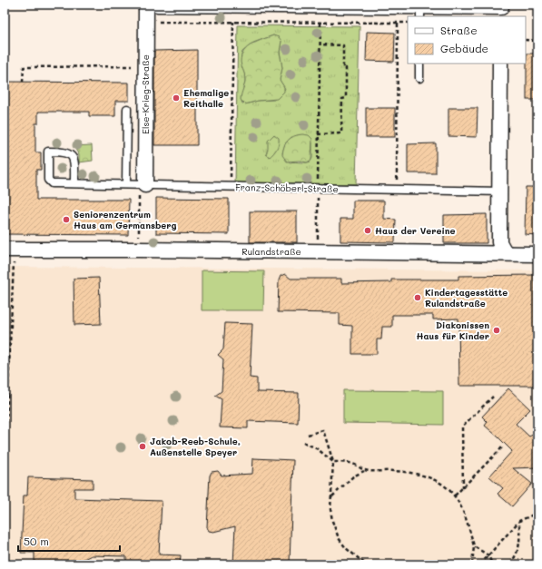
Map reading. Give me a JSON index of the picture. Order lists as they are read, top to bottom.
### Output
{
  "streets": {
    "street": ["Else-Krieg-Straße", "Rulandstraße"],
    "lane": ["Franz-Schöberl-Straße"]
  },
  "crossings": [
    ["Else-Krieg-Straße", "Franz-Schöberl-Straße"]
  ],
  "places": [
    "Ehemalige Reithalle",
    "Seniorenzentrum Haus am Germansberg",
    "Haus der Vereine",
    "Kindertagesstätte Rulandstraße",
    "Diakonissen Haus für Kinder",
    "Jakob-Reeb-Schule, Außenstelle Speyer"
  ],
  "legend": ["Straße", "Gebäude"],
  "scale_bar": "50 m"
}
